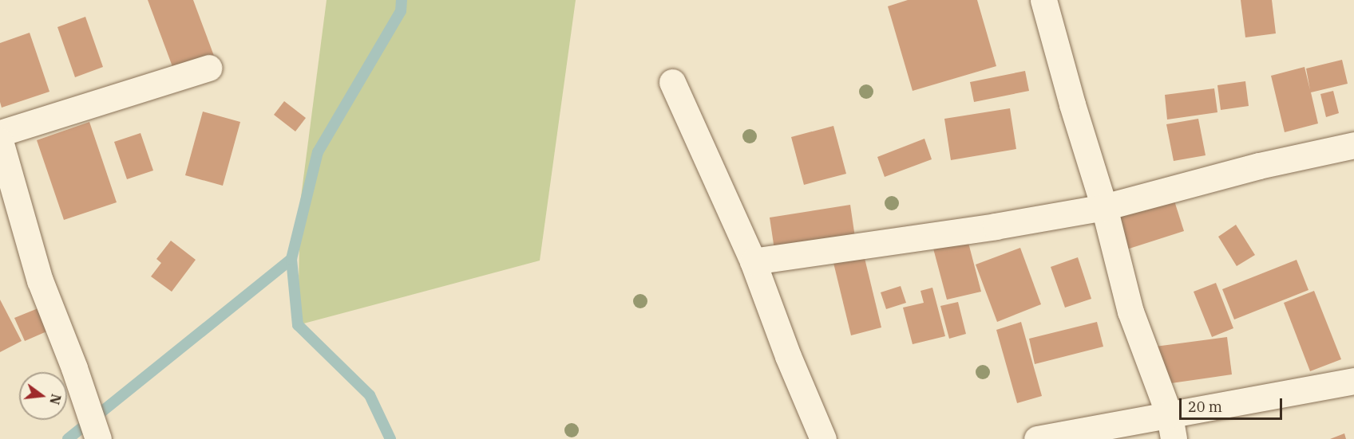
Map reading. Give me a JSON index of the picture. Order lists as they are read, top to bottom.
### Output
{
  "scale_bar": "20 m",
  "north": "right"
}
